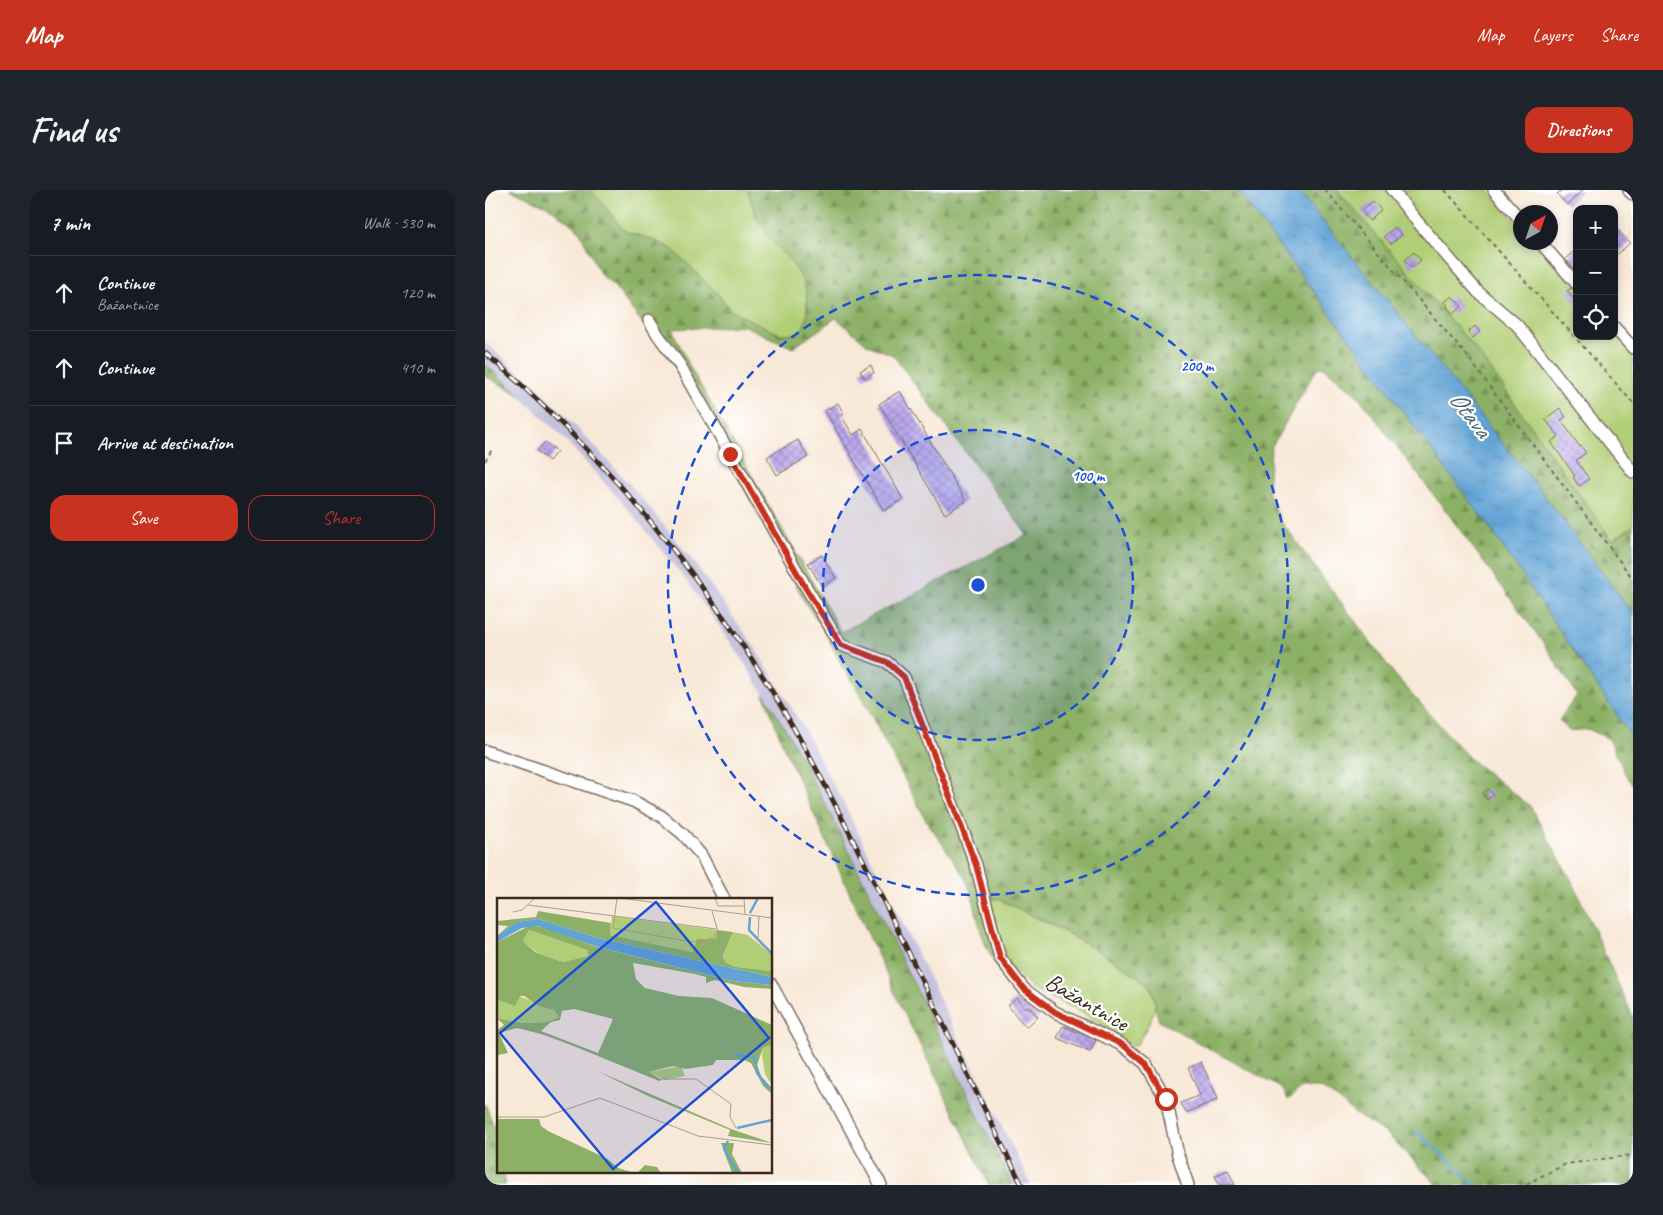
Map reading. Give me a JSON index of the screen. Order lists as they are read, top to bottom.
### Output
{
  "streets": {
    "street": ["Bažantnice"]
  },
  "water": ["Otava"],
  "north": "top right",
  "page": {
    "header": "Map",
    "nav": ["Map", "Layers", "Share"],
    "buttons": [
      "Directions",
      ["Save", "Share"]
    ],
    "title": "Find us",
    "heading": ["7 min", "Walk · 530 m"],
    "map_buttons": ["+", "−"],
    "list": [
      ["Continue", "Bažantnice", "120 m"],
      ["Continue", "410 m"],
      "Arrive at destination"
    ]
  },
  "rings": ["200 m", "100 m"]
}
